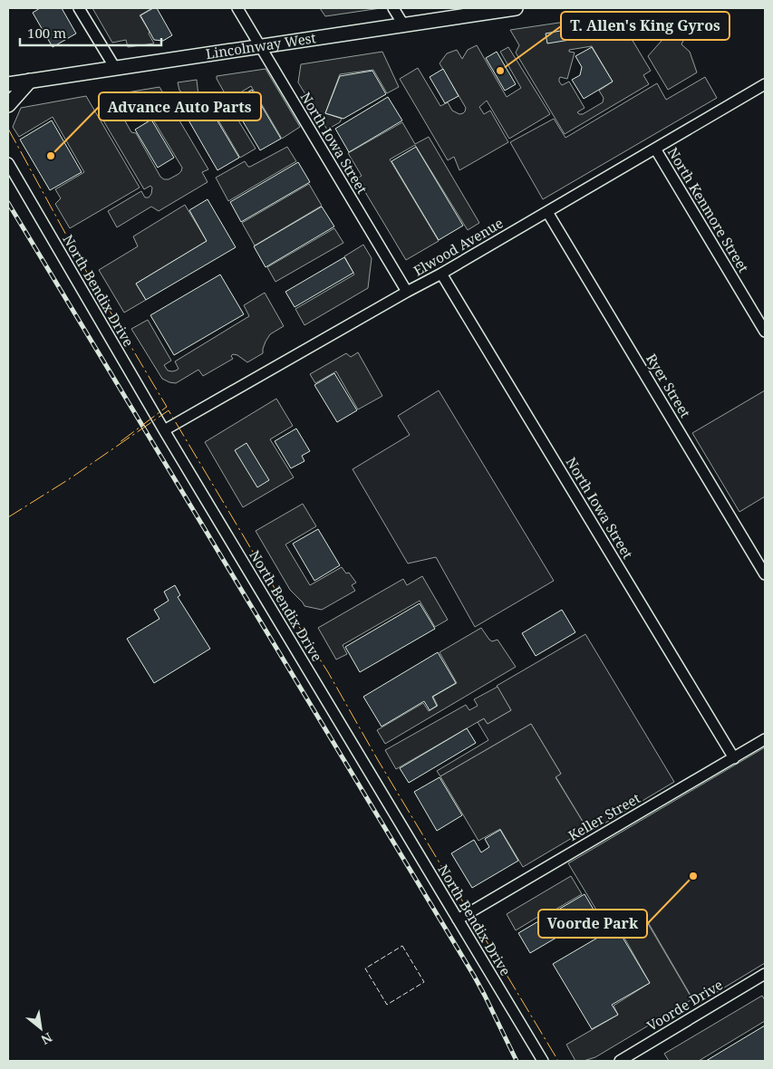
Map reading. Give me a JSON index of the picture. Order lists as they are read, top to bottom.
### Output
{
  "streets": {
    "main road": ["Lincolnway West"],
    "street": [
      "North Iowa Street",
      "North Kenmore Street",
      "Elwood Avenue",
      "North Bendix Drive",
      "Ryer Street",
      "Keller Street",
      "Voorde Drive"
    ]
  },
  "crossings": [
    ["Lincolnway West", "North Iowa Street"],
    ["North Iowa Street", "Elwood Avenue"],
    ["North Iowa Street", "Keller Street"],
    ["North Kenmore Street", "Elwood Avenue"],
    ["Elwood Avenue", "North Bendix Drive"],
    ["Elwood Avenue", "Ryer Street"],
    ["North Bendix Drive", "Keller Street"]
  ],
  "places": ["T. Allen's King Gyros", "Advance Auto Parts", "Voorde Park"],
  "scale_bar": "100 m",
  "north": "bottom right"
}
